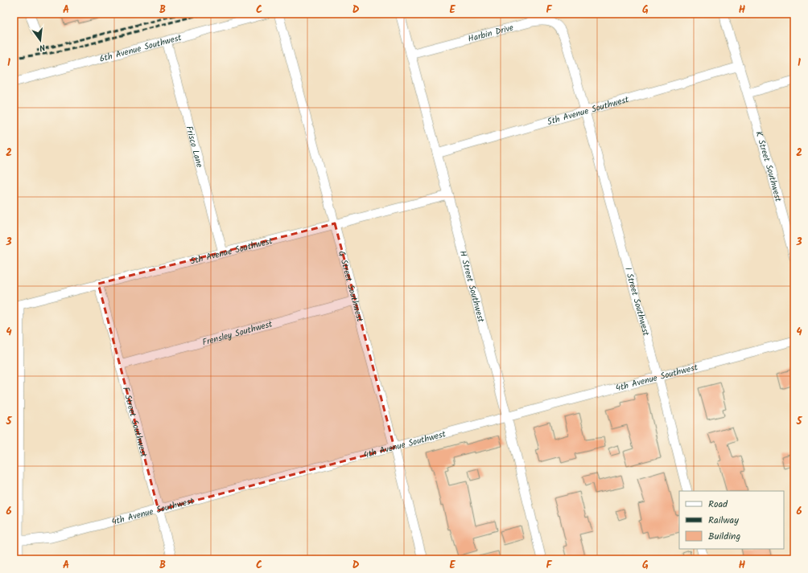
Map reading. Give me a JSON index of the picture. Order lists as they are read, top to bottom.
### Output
{
  "streets": {
    "street": [
      "Harbin Drive",
      "6th Avenue Southwest",
      "5th Avenue Southwest",
      "Frisco Lane",
      "K Street Southwest",
      "G Street Southwest",
      "H Street Southwest",
      "I Street Southwest",
      "Frensley Southwest",
      "4th Avenue Southwest",
      "F Street Southwest"
    ]
  },
  "crossings": [
    ["Harbin Drive", "5th Avenue Southwest"],
    ["Harbin Drive", "H Street Southwest"],
    ["Harbin Drive", "I Street Southwest"],
    ["6th Avenue Southwest", "Frisco Lane"],
    ["5th Avenue Southwest", "Frisco Lane"],
    ["5th Avenue Southwest", "K Street Southwest"],
    ["5th Avenue Southwest", "G Street Southwest"],
    ["5th Avenue Southwest", "H Street Southwest"],
    ["5th Avenue Southwest", "I Street Southwest"],
    ["5th Avenue Southwest", "F Street Southwest"],
    ["G Street Southwest", "Frensley Southwest"],
    ["G Street Southwest", "4th Avenue Southwest"],
    ["H Street Southwest", "4th Avenue Southwest"],
    ["I Street Southwest", "4th Avenue Southwest"],
    ["Frensley Southwest", "F Street Southwest"],
    ["4th Avenue Southwest", "F Street Southwest"]
  ],
  "legend": ["Road", "Railway", "Building"],
  "north": "bottom",
  "grid": {
    "columns": [
      "A",
      "B",
      "C",
      "D",
      "E",
      "F",
      "G",
      "H"
    ],
    "rows": [
      "1",
      "2",
      "3",
      "4",
      "5",
      "6"
    ]
  }
}
